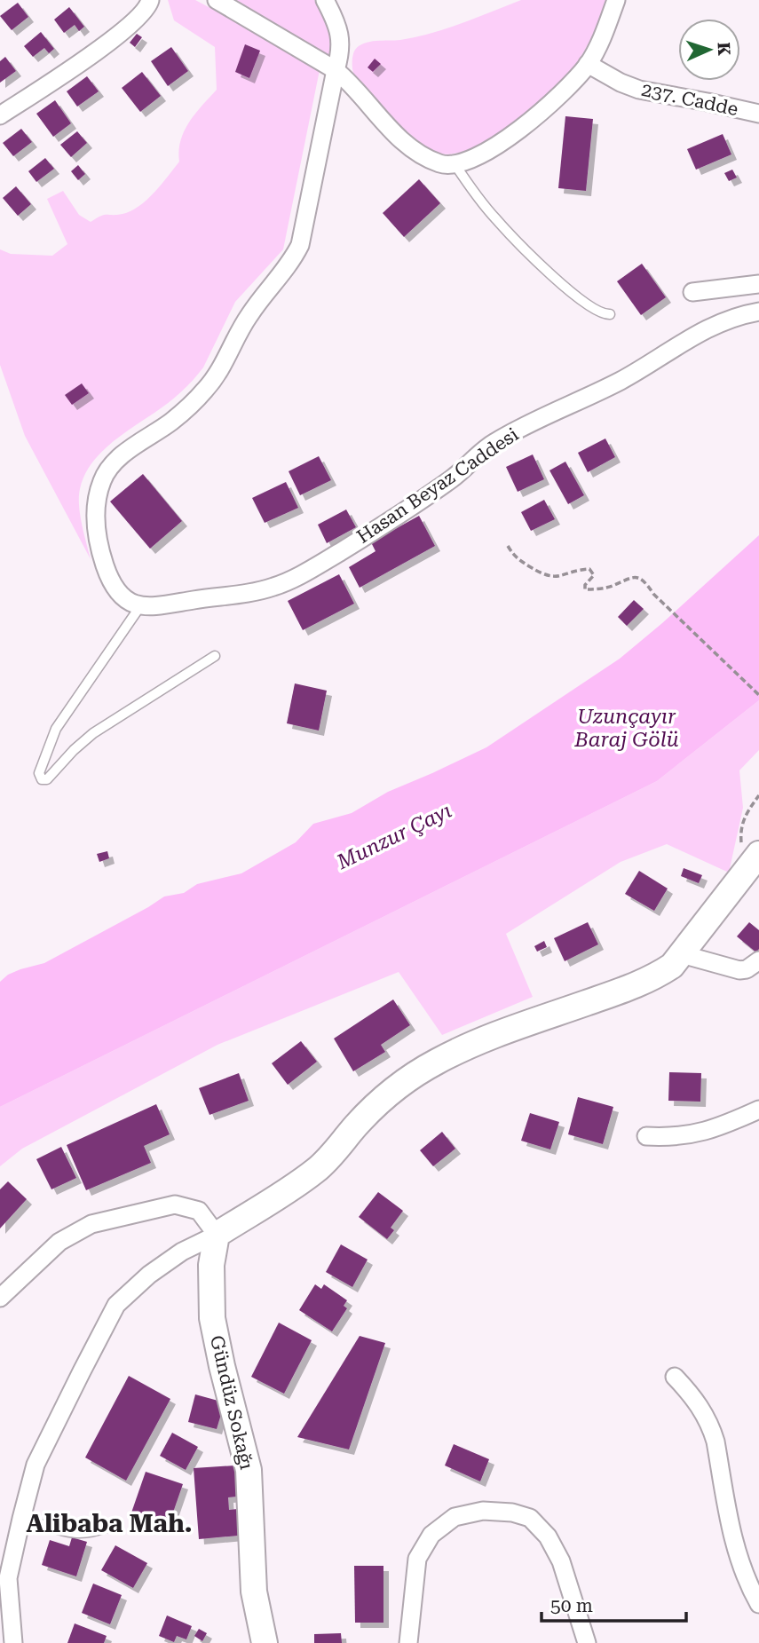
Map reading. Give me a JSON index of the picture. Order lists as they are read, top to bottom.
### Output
{
  "streets": {
    "main road": ["Gündüz Sokağı"],
    "street": ["237. Cadde", "Hasan Beyaz Caddesi"]
  },
  "districts": ["Alibaba Mah."],
  "water": ["Uzunçayır Baraj Gölü", "Munzur Çayı"],
  "scale_bar": "50 m",
  "north": "right"
}
